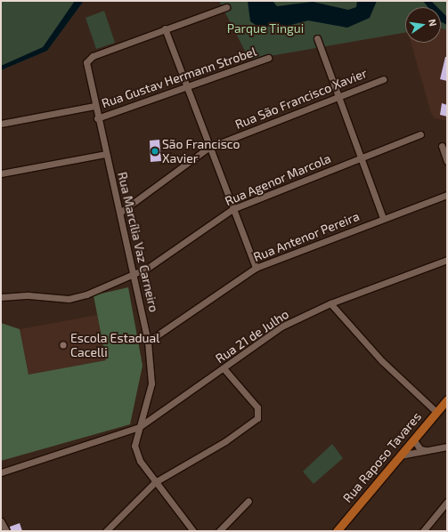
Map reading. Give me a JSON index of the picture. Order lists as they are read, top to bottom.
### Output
{
  "streets": {
    "main road": ["Rua Raposo Tavares"],
    "street": [
      "Rua Gustav Hermann Strobel",
      "Rua São Francisco Xavier",
      "Rua Agenor Marcola",
      "Rua Antenor Pereira",
      "Rua Marcília Vaz Carneiro",
      "Rua 21 de Julho"
    ]
  },
  "crossings": [
    ["Rua Gustav Hermann Strobel", "Rua Marcília Vaz Carneiro"],
    ["Rua São Francisco Xavier", "Rua Marcília Vaz Carneiro"],
    ["Rua Agenor Marcola", "Rua Marcília Vaz Carneiro"],
    ["Rua Antenor Pereira", "Rua Marcília Vaz Carneiro"],
    ["Rua Marcília Vaz Carneiro", "Rua 21 de Julho"]
  ],
  "parks": ["Parque Tingui"],
  "places": ["São Francisco Xavier", "Escola Estadual Cacelli"],
  "north": "right"
}
